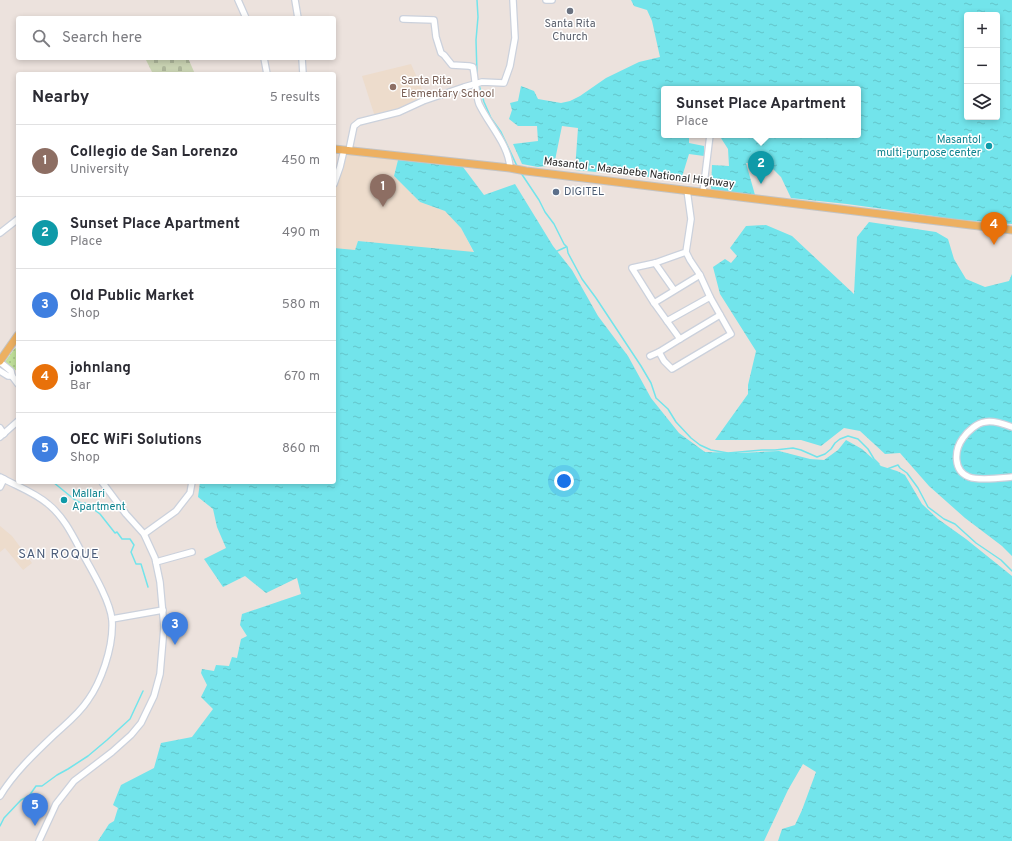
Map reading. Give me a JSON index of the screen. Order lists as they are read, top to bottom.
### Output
{
  "streets": {
    "main road": ["Masantol - Macabebe National Highway"]
  },
  "districts": ["SAN ROQUE"],
  "places": [
    "Santa Rita Church",
    "Santa Rita Elementary School",
    "Masantol multi-purpose center",
    "DIGITEL",
    "Mallari Apartment"
  ],
  "page": {
    "map_buttons": ["+", "−"],
    "search": "Search here",
    "heading": ["Nearby", "5 results"],
    "popup": ["Sunset Place Apartment", "Place"],
    "list": [
      {
        "mark": "1",
        "name": "Collegio de San Lorenzo",
        "note": "University",
        "value": "450 m"
      },
      {
        "mark": "2",
        "name": "Sunset Place Apartment",
        "note": "Place",
        "value": "490 m"
      },
      {
        "mark": "3",
        "name": "Old Public Market",
        "note": "Shop",
        "value": "580 m"
      },
      {
        "mark": "4",
        "name": "johnlang",
        "note": "Bar",
        "value": "670 m"
      },
      {
        "mark": "5",
        "name": "OEC WiFi Solutions",
        "note": "Shop",
        "value": "860 m"
      }
    ],
    "pins": [
      "2",
      "1",
      "4",
      "3",
      "5"
    ]
  }
}
